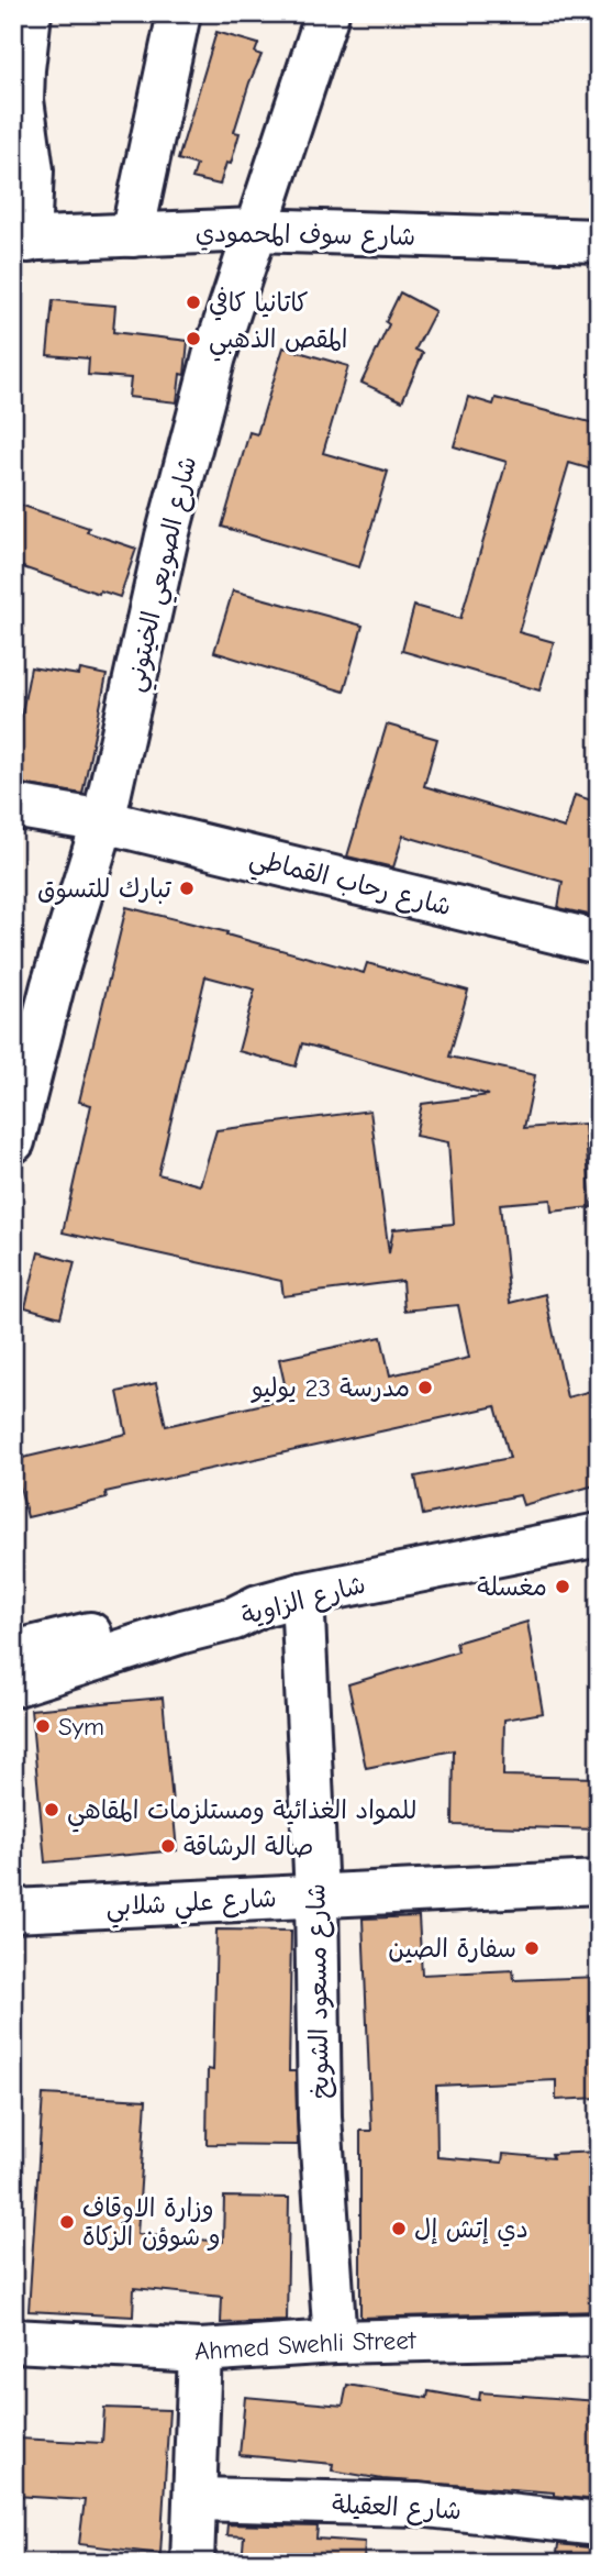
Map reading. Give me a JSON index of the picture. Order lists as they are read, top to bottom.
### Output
{
  "streets": {
    "street": [
      "شارع سوف المحمودي",
      "شارع الصويعي الخيتوني",
      "شارع رحاب القماطي",
      "شارع الزاوية",
      "شارع علي شلابي",
      "شارع مسعود الشويخ",
      "Ahmed Swehli Street",
      "شارع العقيلة"
    ]
  },
  "crossings": [
    ["شارع سوف المحمودي", "شارع الصويعي الخيتوني"],
    ["شارع الصويعي الخيتوني", "شارع رحاب القماطي"],
    ["شارع الزاوية", "شارع مسعود الشويخ"],
    ["شارع علي شلابي", "شارع مسعود الشويخ"],
    ["شارع مسعود الشويخ", "Ahmed Swehli Street"]
  ],
  "places": [
    "كاتانيا كافي",
    "المقص الذهبي",
    "تبارك للتسوق",
    "مدرسة 23 يوليو",
    "مغسلة",
    "Sym",
    "للمواد الغذائية ومستلزمات المقاهي",
    "صالة الرشاقة",
    "سفارة الصين",
    "وزارة الاوقاف و شوؤن الزكاة",
    "دي إتش إل"
  ]
}
